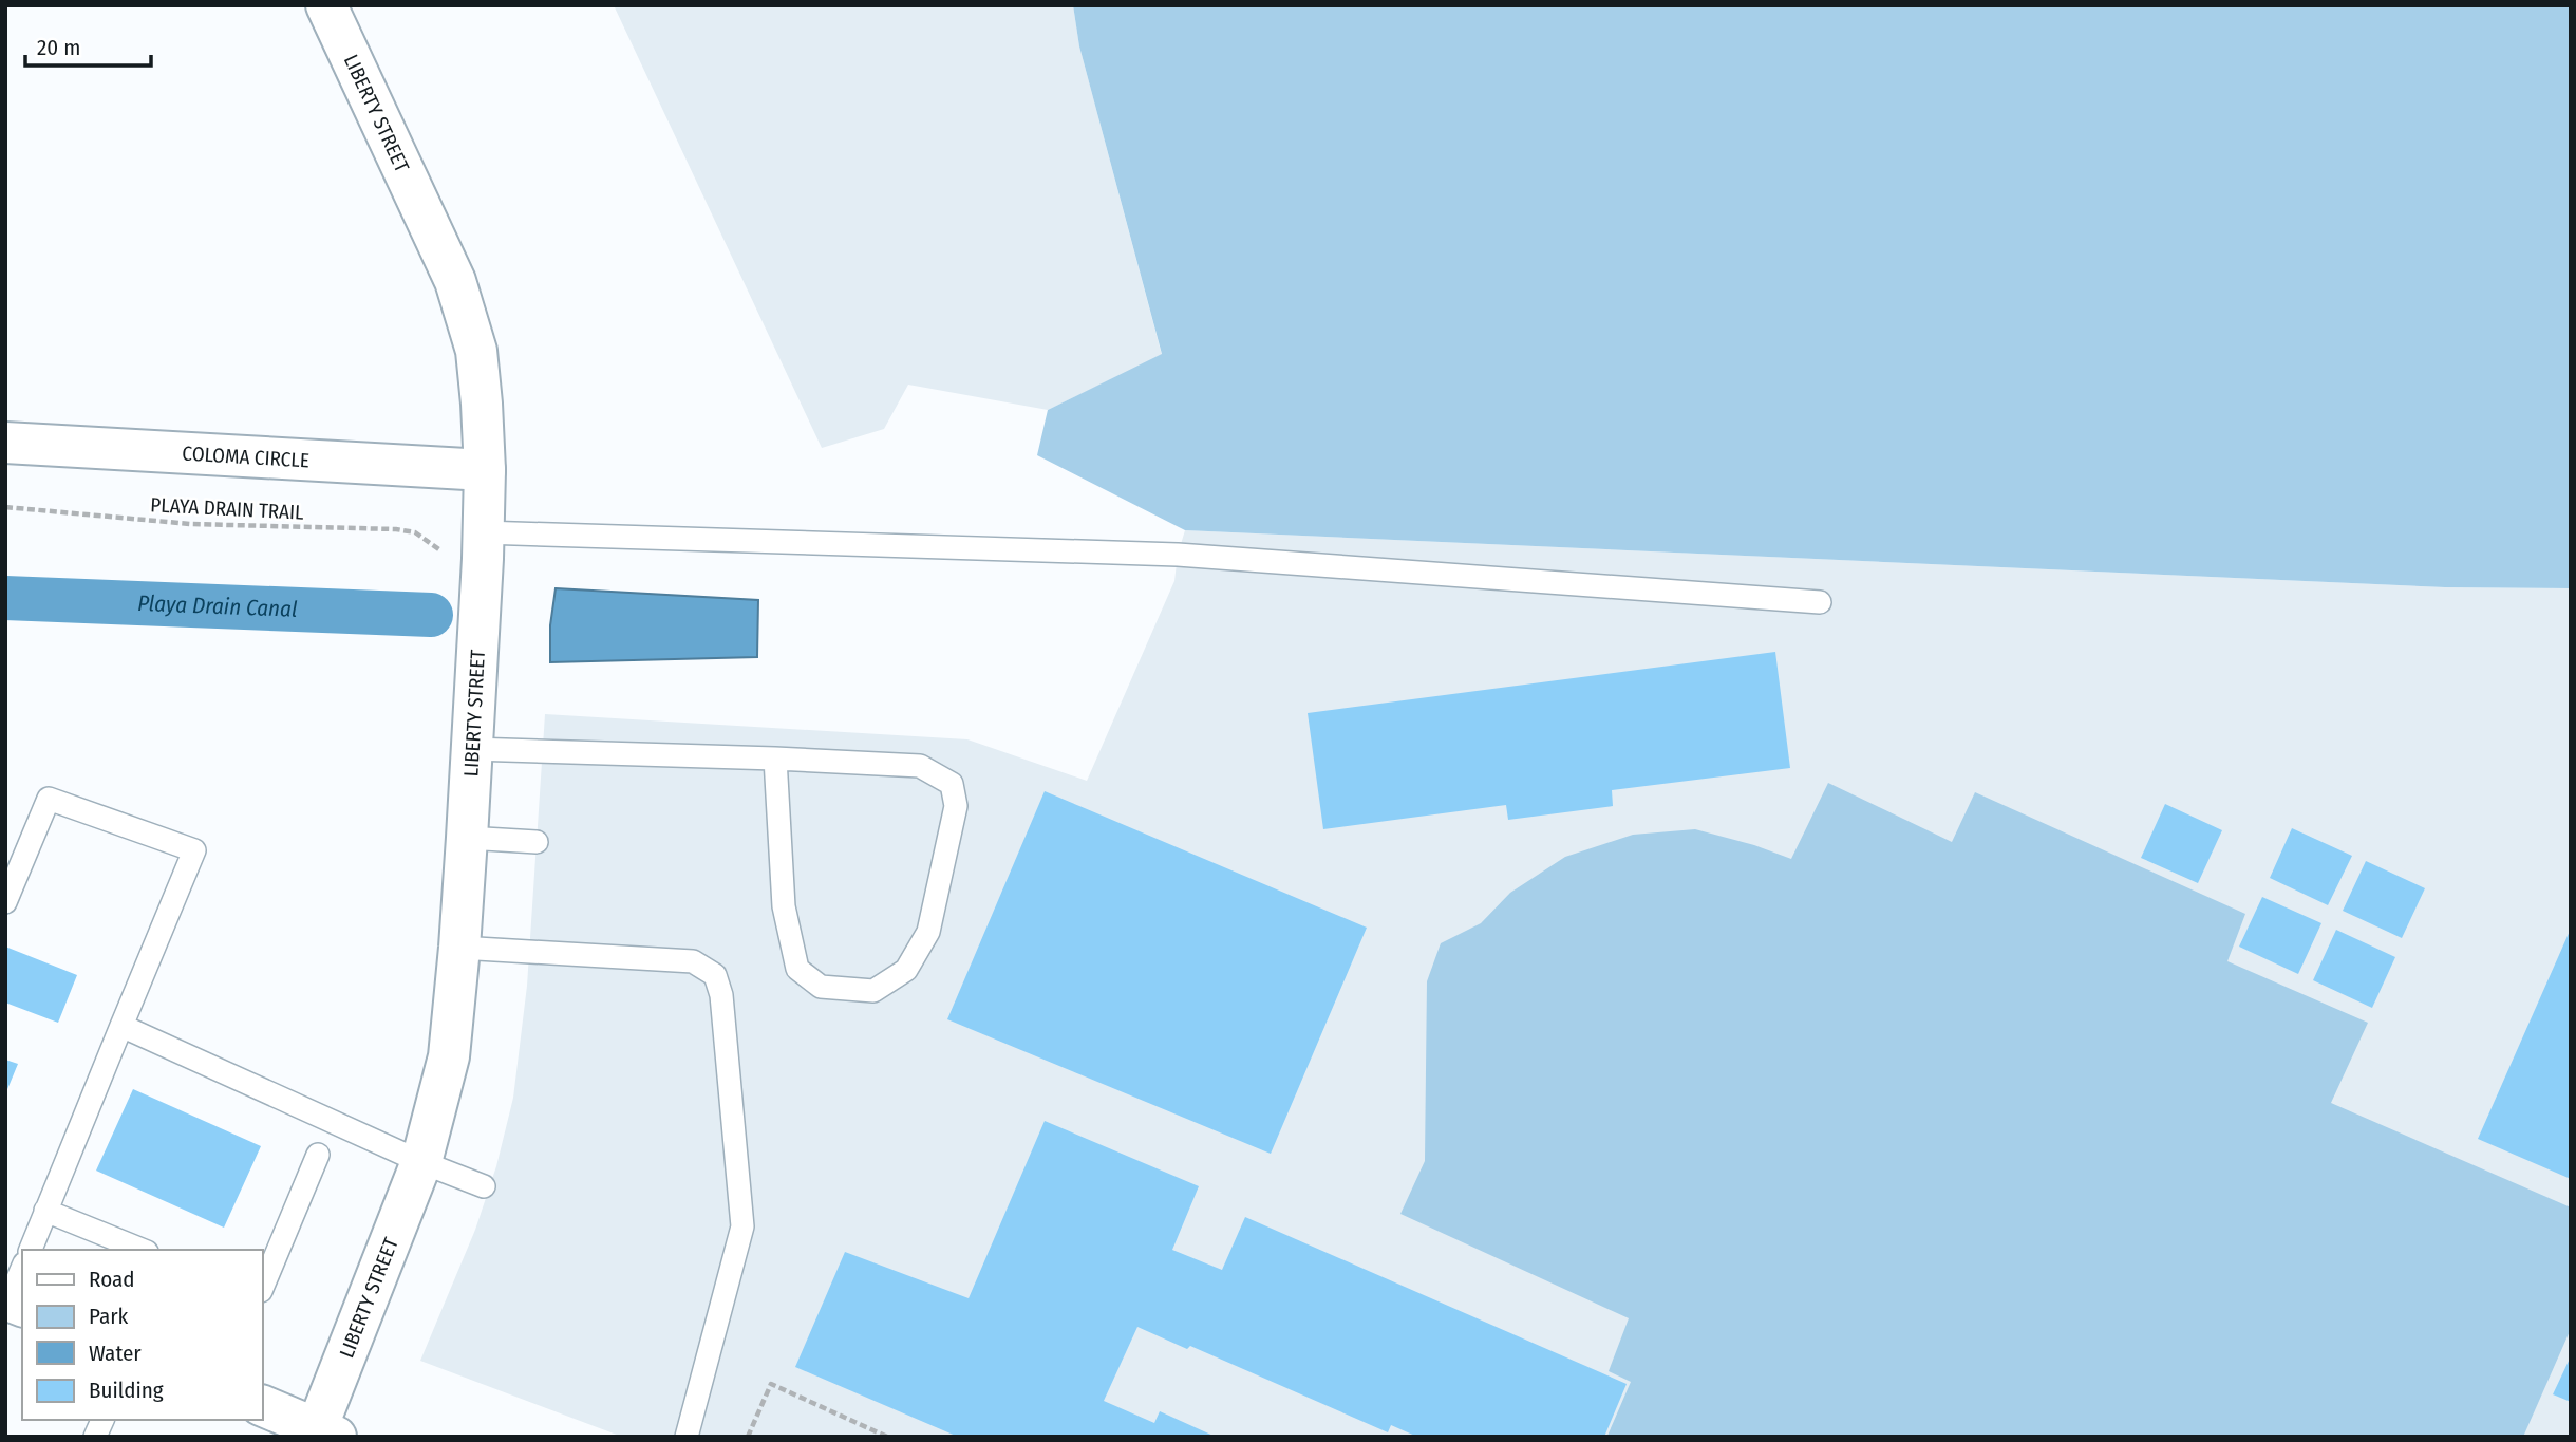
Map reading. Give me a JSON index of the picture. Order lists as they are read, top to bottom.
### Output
{
  "streets": {
    "street": ["LIBERTY STREET", "COLOMA CIRCLE"],
    "path": ["PLAYA DRAIN TRAIL"]
  },
  "crossings": [
    ["LIBERTY STREET", "COLOMA CIRCLE"]
  ],
  "water": ["Playa Drain Canal"],
  "legend": [
    "Road",
    "Park",
    "Water",
    "Building"
  ],
  "scale_bar": "20 m"
}
